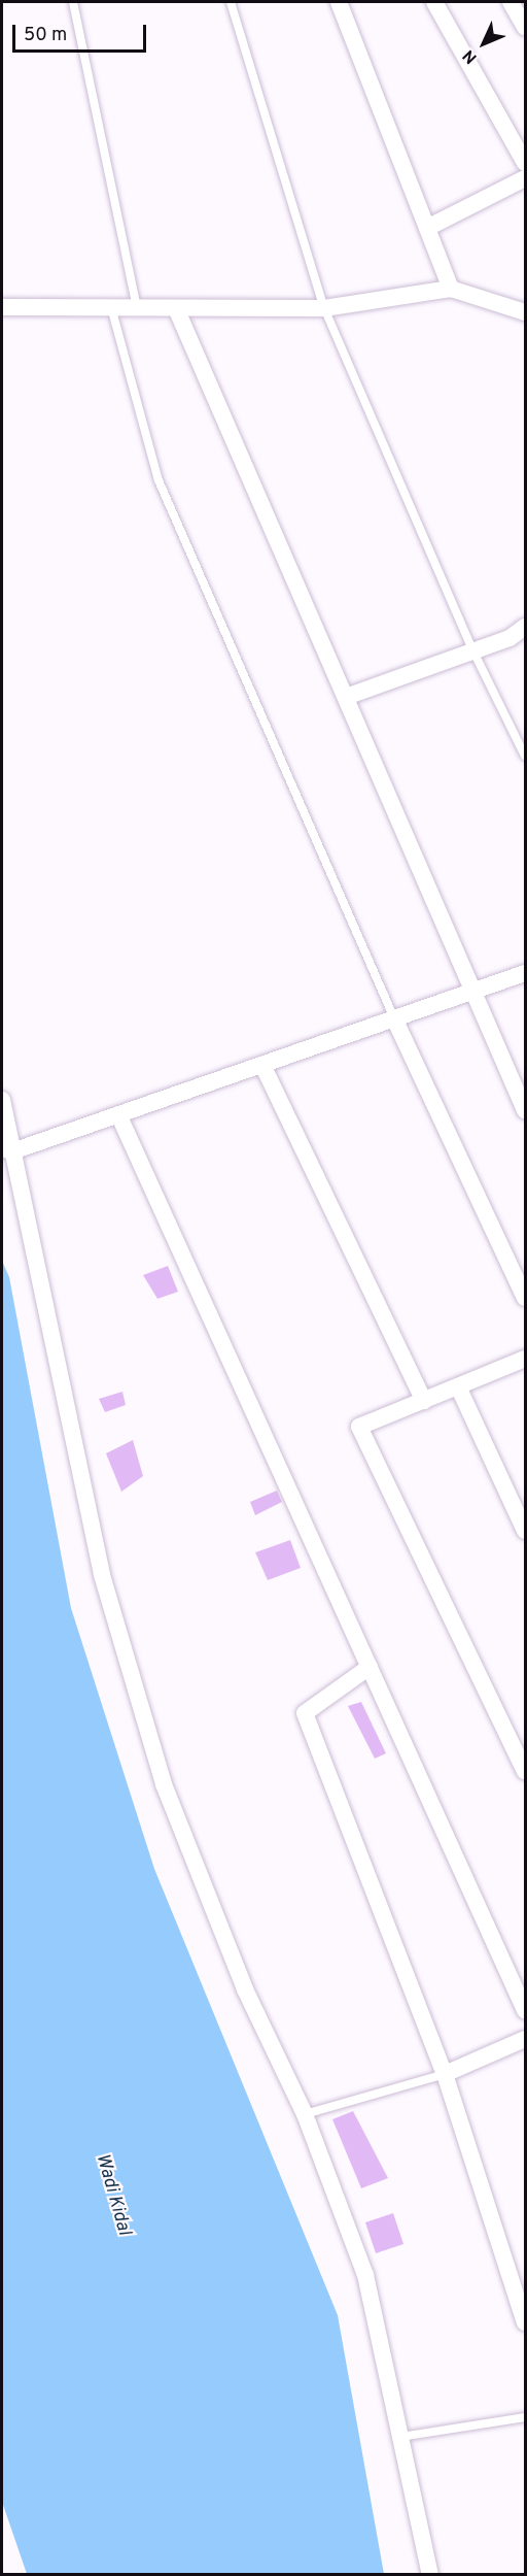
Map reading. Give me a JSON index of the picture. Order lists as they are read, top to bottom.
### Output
{
  "water": ["Wadi Kidal"],
  "scale_bar": "50 m",
  "north": "bottom left"
}
